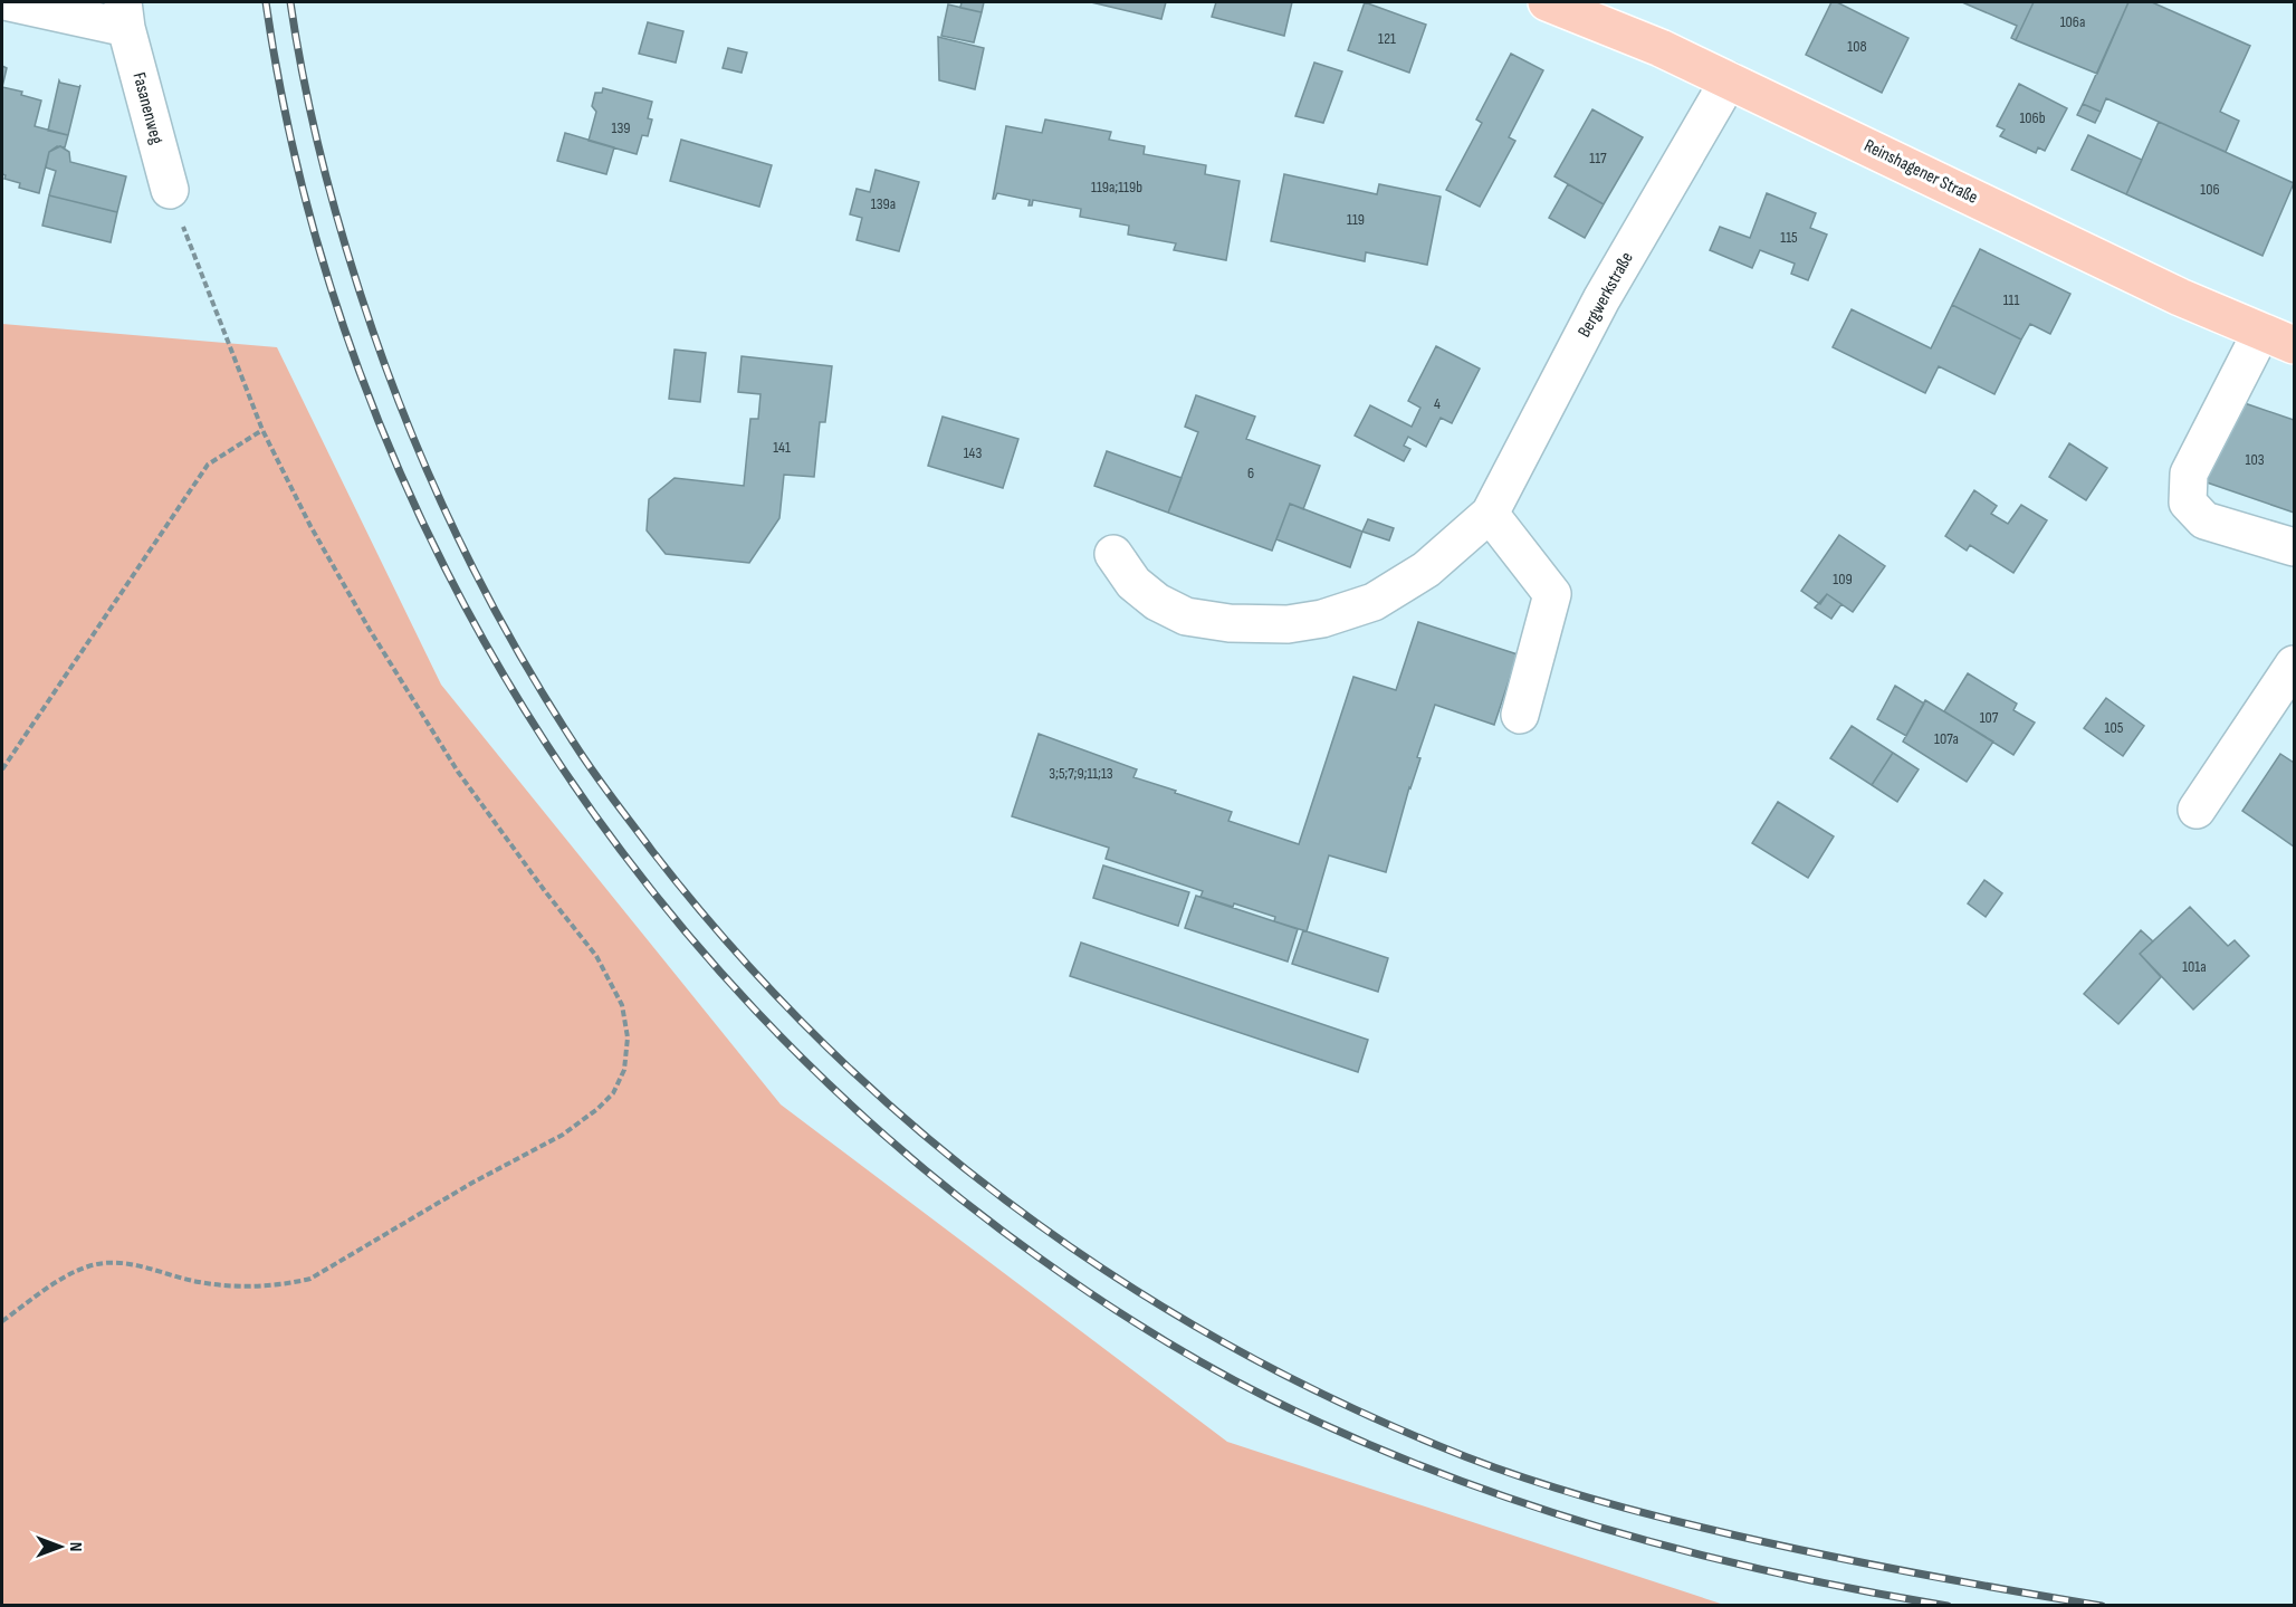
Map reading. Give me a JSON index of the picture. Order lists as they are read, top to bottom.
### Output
{
  "streets": {
    "main road": ["Reinshagener Straße"],
    "street": ["Fasanenweg", "Bergwerkstraße"]
  },
  "crossings": [
    ["Reinshagener Straße", "Bergwerkstraße"]
  ],
  "house_numbers": [
    "106a",
    "121",
    "108",
    "106b",
    "139",
    "117",
    "119a;119b",
    "106",
    "139a",
    "119",
    "115",
    "111",
    "4",
    "141",
    "143",
    "103",
    "6",
    "109",
    "107",
    "105",
    "107a",
    "3;5;7;9;11;13",
    "101a"
  ],
  "north": "right"
}
